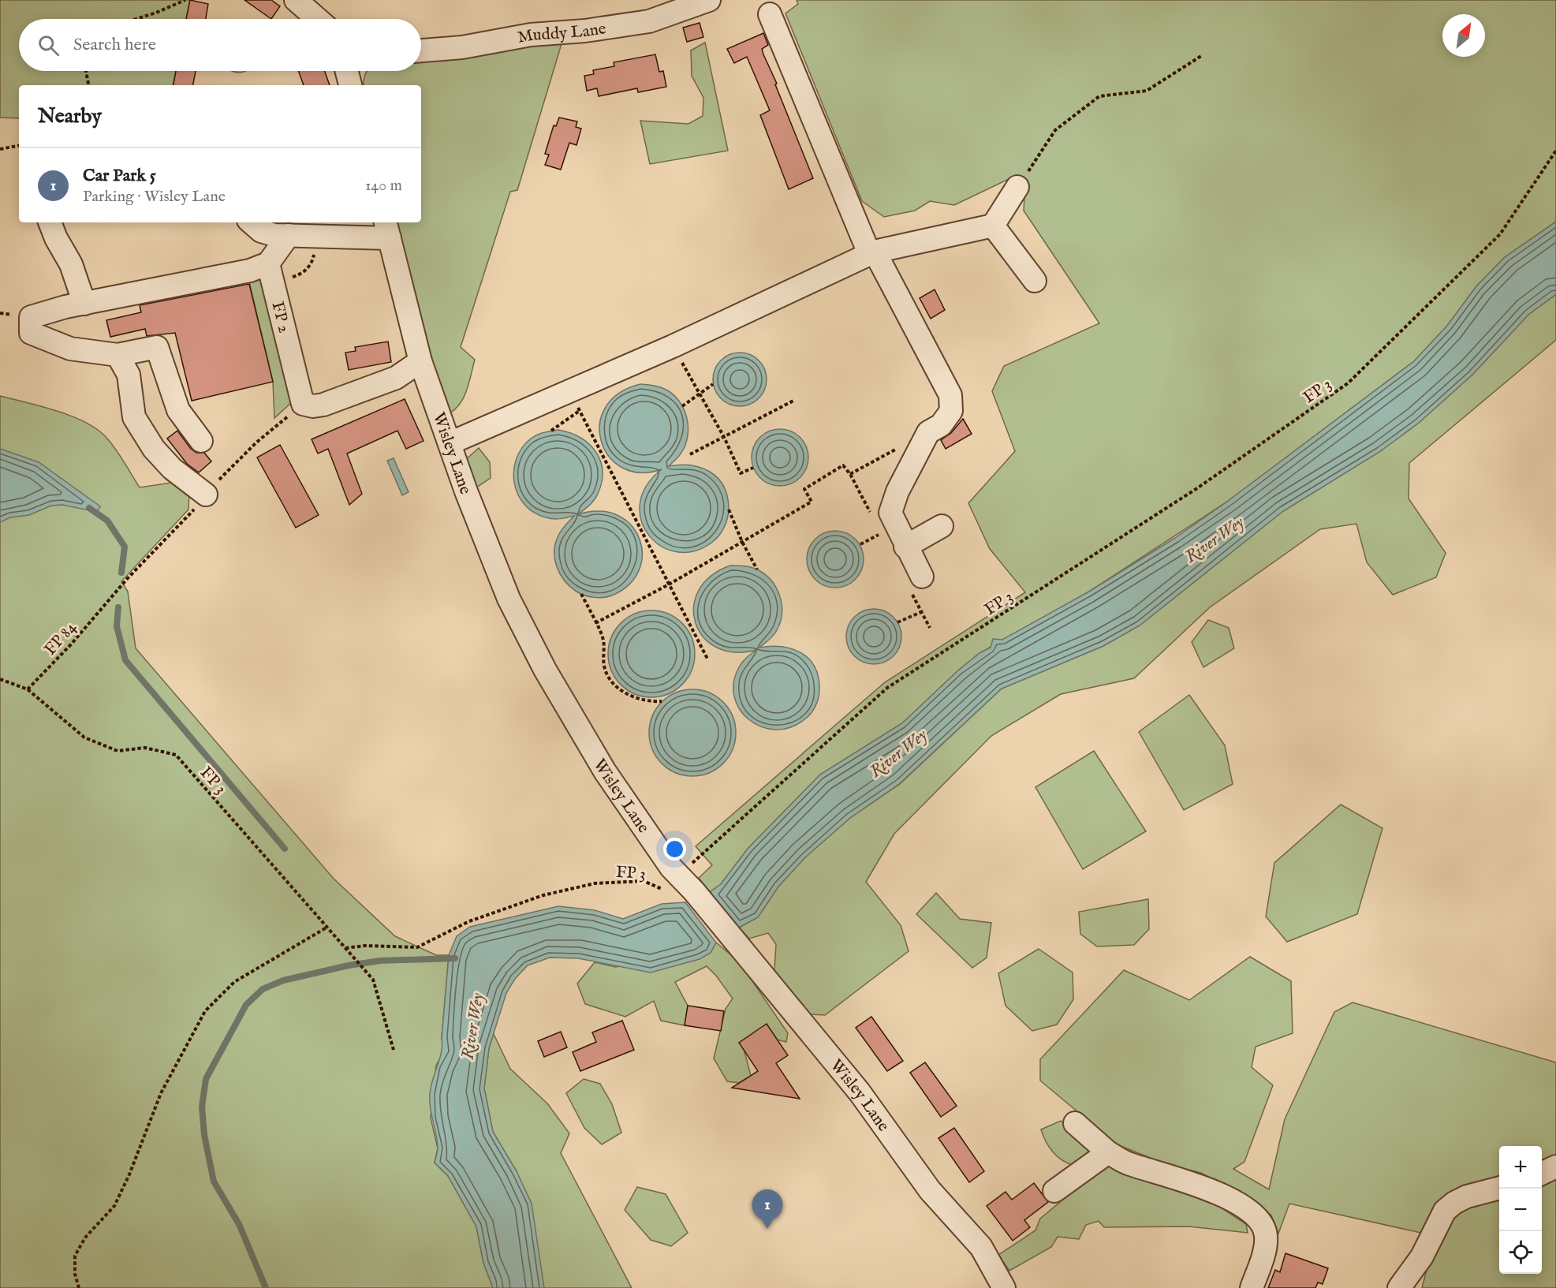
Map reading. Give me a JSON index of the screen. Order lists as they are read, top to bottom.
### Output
{
  "streets": {
    "street": ["Muddy Lane", "FP 2", "Wisley Lane"],
    "path": ["FP 3", "FP 84"]
  },
  "crossings": [
    ["FP 2", "Wisley Lane"],
    ["FP 3", "Wisley Lane"],
    ["FP 3", "FP 84"]
  ],
  "water": ["River Wey"],
  "north": "top right",
  "page": {
    "search": "Search here",
    "heading": "Nearby",
    "list": [
      {
        "mark": "1",
        "name": "Car Park 5",
        "note": "Parking · Wisley Lane",
        "value": "140 m"
      }
    ],
    "map_buttons": ["+", "−"],
    "pins": "1"
  }
}
